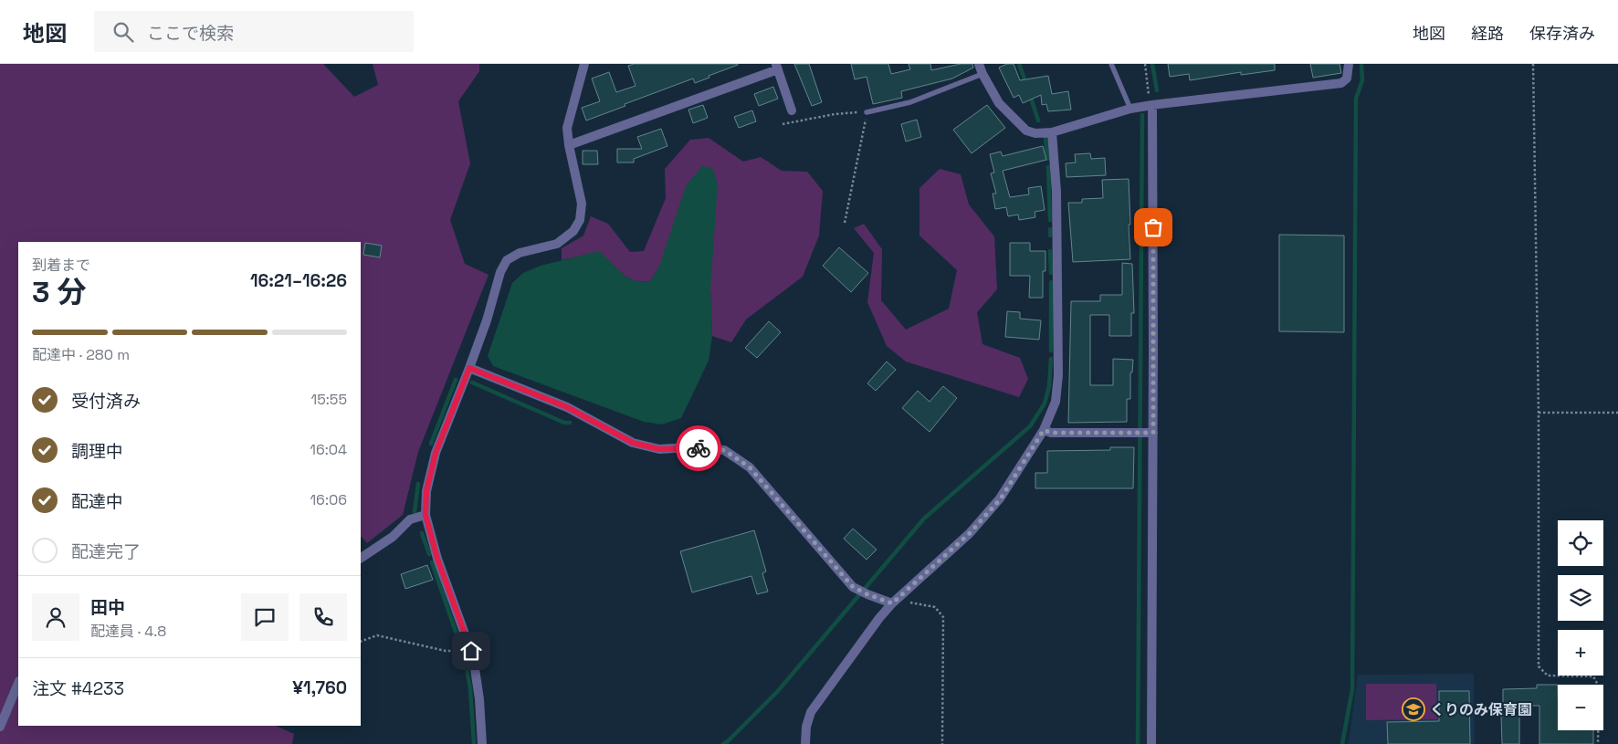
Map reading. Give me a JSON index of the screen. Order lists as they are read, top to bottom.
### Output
{
  "places": {
    "school or university": ["くりのみ保育園"]
  },
  "page": {
    "header": "地図",
    "search": "ここで検索",
    "nav": ["地図", "経路", "保存済み"],
    "heading": ["3 分", "到着まで", "16:21–16:26"],
    "panel": [
      "田中",
      "配達員 · 4.8",
      "注文 #4233",
      "¥1,760"
    ],
    "bar": "配達中 · 280 m",
    "list": [
      ["受付済み", "15:55"],
      ["調理中", "16:04"],
      ["配達中", "16:06"],
      "配達完了"
    ],
    "map_buttons": ["+", "−"]
  }
}
